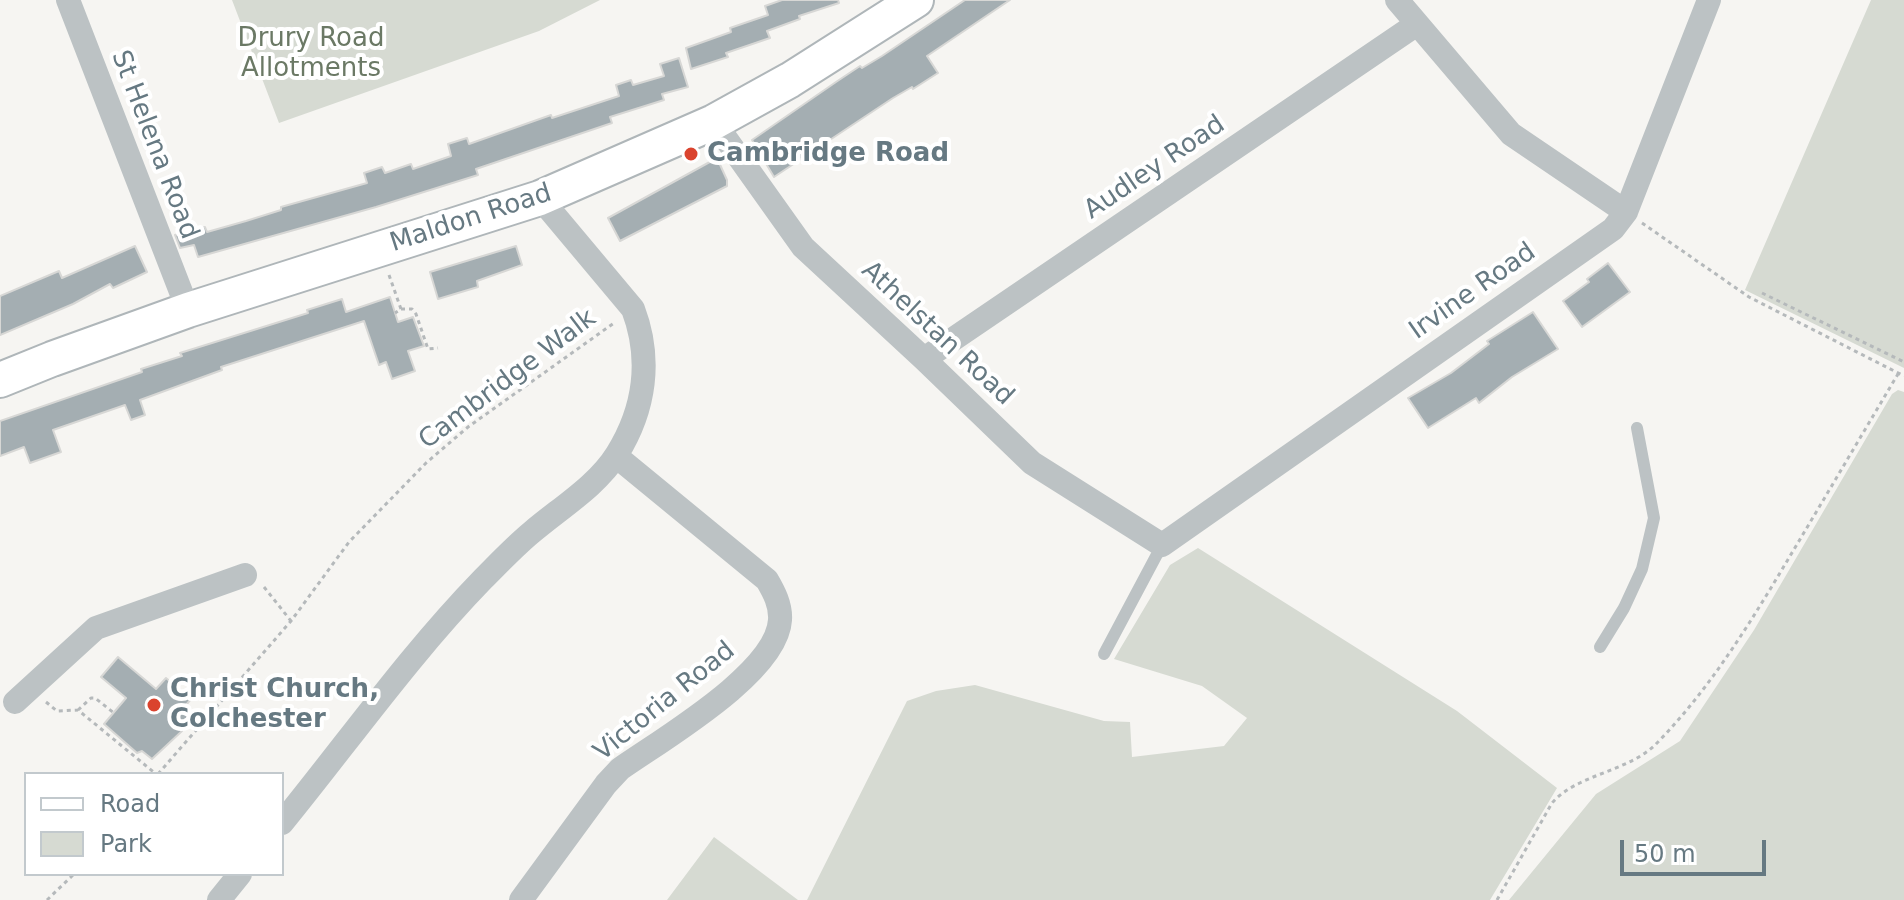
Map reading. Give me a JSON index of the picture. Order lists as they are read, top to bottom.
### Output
{
  "streets": {
    "main road": ["Maldon Road"],
    "street": [
      "St Helena Road",
      "Audley Road",
      "Irvine Road",
      "Athelstan Road",
      "Victoria Road"
    ],
    "path": ["Cambridge Walk"]
  },
  "crossings": [
    ["St Helena Road", "Maldon Road"],
    ["Audley Road", "Athelstan Road"],
    ["Maldon Road", "Athelstan Road"],
    ["Irvine Road", "Athelstan Road"]
  ],
  "parks": ["Drury Road Allotments"],
  "places": ["Cambridge Road", "Christ Church, Colchester"],
  "legend": ["Road", "Park"],
  "scale_bar": "50 m"
}
